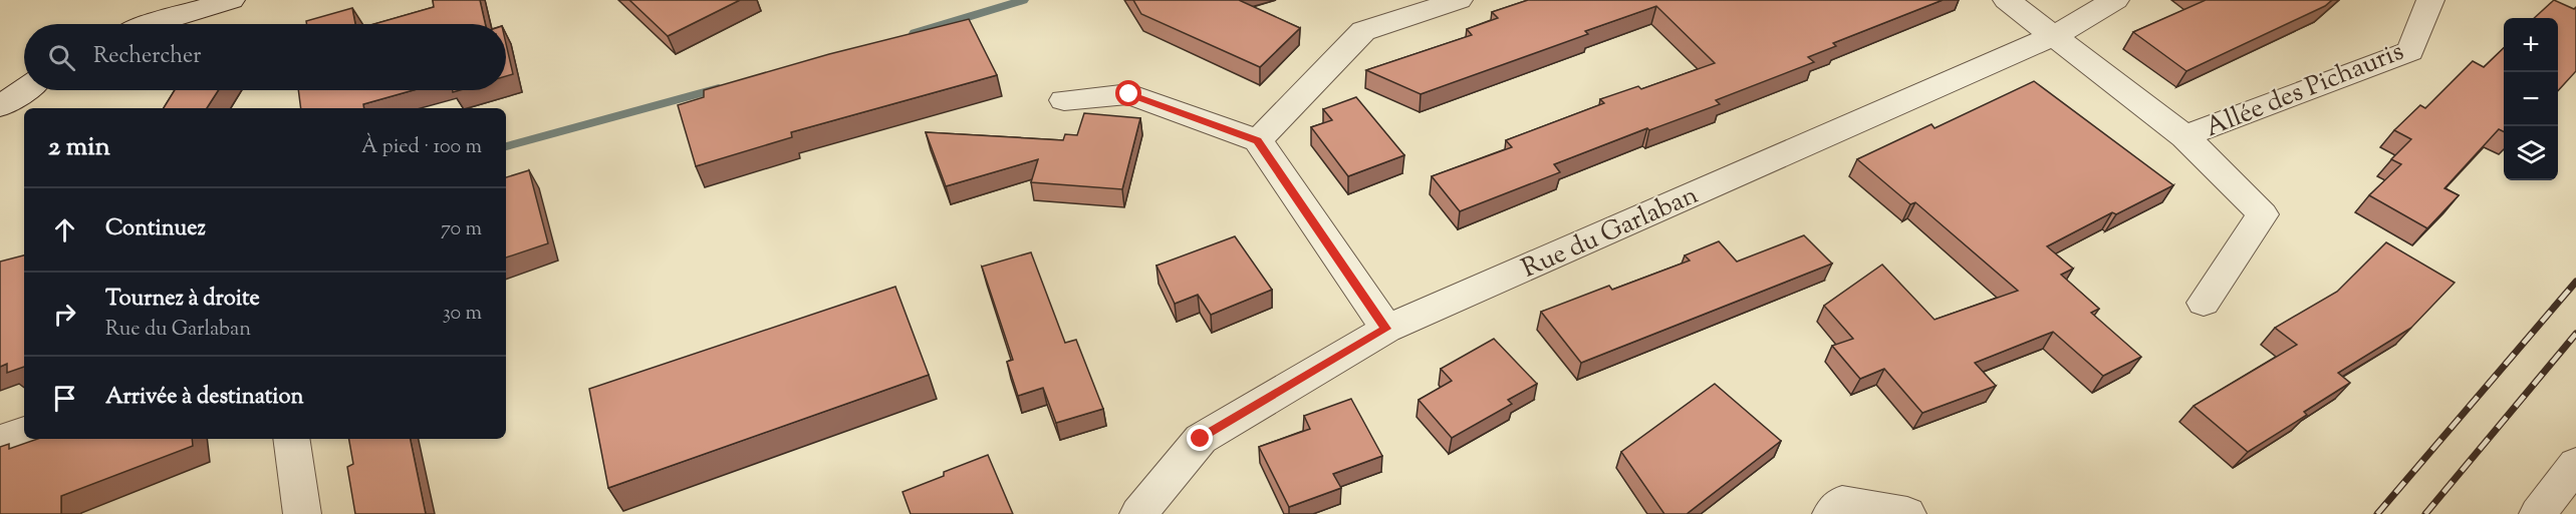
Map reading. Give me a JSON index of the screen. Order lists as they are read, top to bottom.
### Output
{
  "streets": {
    "street": ["Allée des Pichauris", "Rue du Garlaban"]
  },
  "page": {
    "map_buttons": ["+", "−"],
    "search": "Rechercher",
    "heading": ["2 min", "À pied · 100 m"],
    "list": [
      ["Continuez", "70 m"],
      ["Tournez à droite", "Rue du Garlaban", "30 m"],
      "Arrivée à destination"
    ]
  }
}
